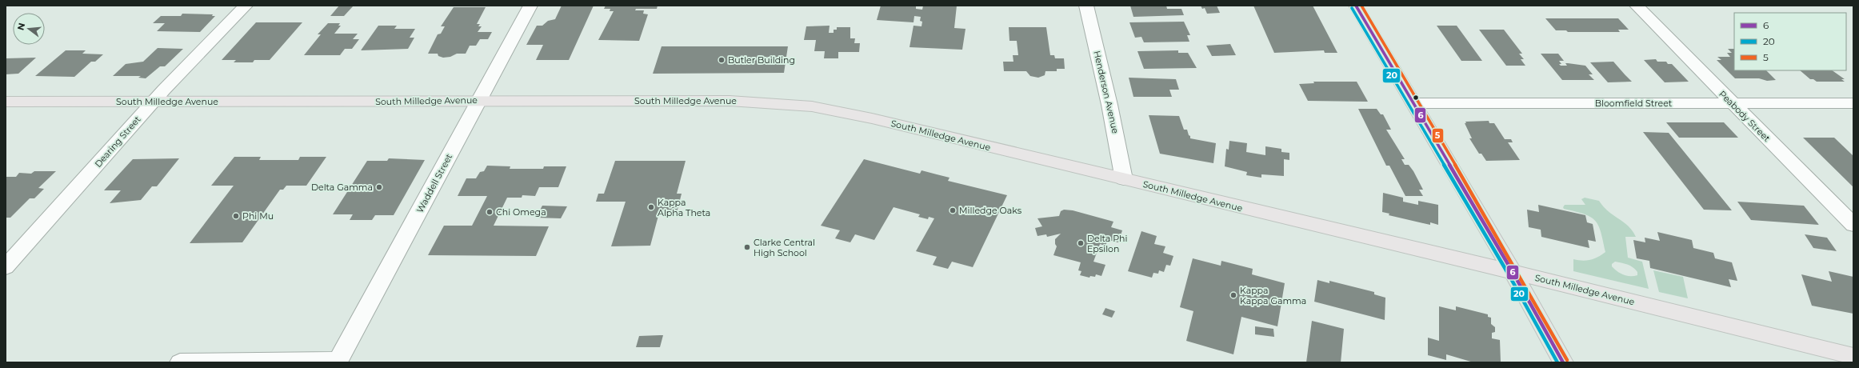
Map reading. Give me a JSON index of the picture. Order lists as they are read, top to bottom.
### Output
{
  "streets": {
    "main road": ["South Milledge Avenue"],
    "street": [
      "Henderson Avenue",
      "Bloomfield Street",
      "Peabody Street",
      "Dearing Street",
      "Waddell Street"
    ]
  },
  "crossings": [
    ["Henderson Avenue", "South Milledge Avenue"],
    ["South Milledge Avenue", "Dearing Street"],
    ["South Milledge Avenue", "Waddell Street"],
    ["Bloomfield Street", "Peabody Street"]
  ],
  "places": [
    "Butler Building",
    "Delta Gamma",
    "Kappa Alpha Theta",
    "Milledge Oaks",
    "Chi Omega",
    "Phi Mu",
    "Delta Phi Epsilon",
    "Clarke Central High School",
    "Kappa Kappa Gamma"
  ],
  "lines": ["transit line 6", "transit line 5", "transit line 20"],
  "legend": ["6", "20", "5"],
  "north": "left"
}
